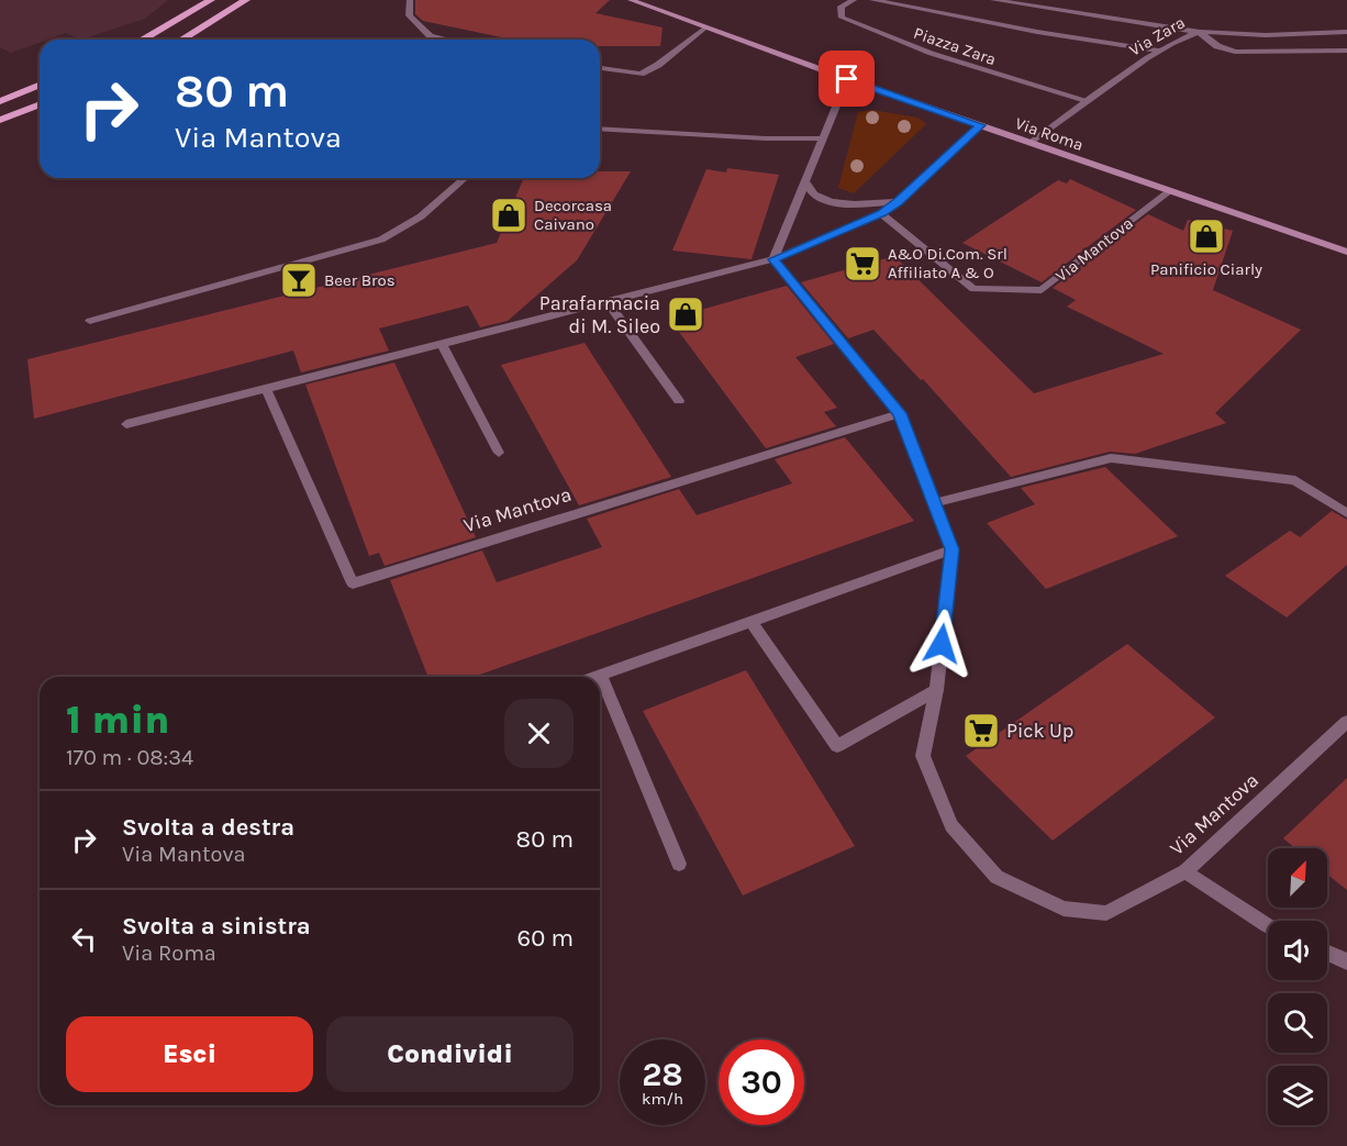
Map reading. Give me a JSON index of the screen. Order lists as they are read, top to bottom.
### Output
{
  "streets": {
    "street": [
      "Via Zara",
      "Piazza Zara",
      "Via Roma",
      "Via Mantova"
    ]
  },
  "crossings": [
    ["Via Zara", "Piazza Zara"],
    ["Via Zara", "Via Roma"],
    ["Via Roma", "Via Mantova"]
  ],
  "places": {
    "shop": ["Decorcasa Caivano", "Panificio Ciarly", "Parafarmacia di M. Sileo"],
    "supermarket": ["A&O Di.Com. Srl Affiliato A & O", "Pick Up"],
    "bar": ["Beer Bros"]
  },
  "north": "top right",
  "page": {
    "turn": ["80 m", "Via Mantova"],
    "heading": ["1 min", "170 m · 08:34"],
    "list": [
      {
        "name": "Svolta a destra",
        "note": "Via Mantova",
        "value": "80 m"
      },
      {
        "name": "Svolta a sinistra",
        "note": "Via Roma",
        "value": "60 m"
      }
    ],
    "buttons": ["Esci", "Condividi"],
    "speed": "28 km/h",
    "limit": "30"
  }
}
